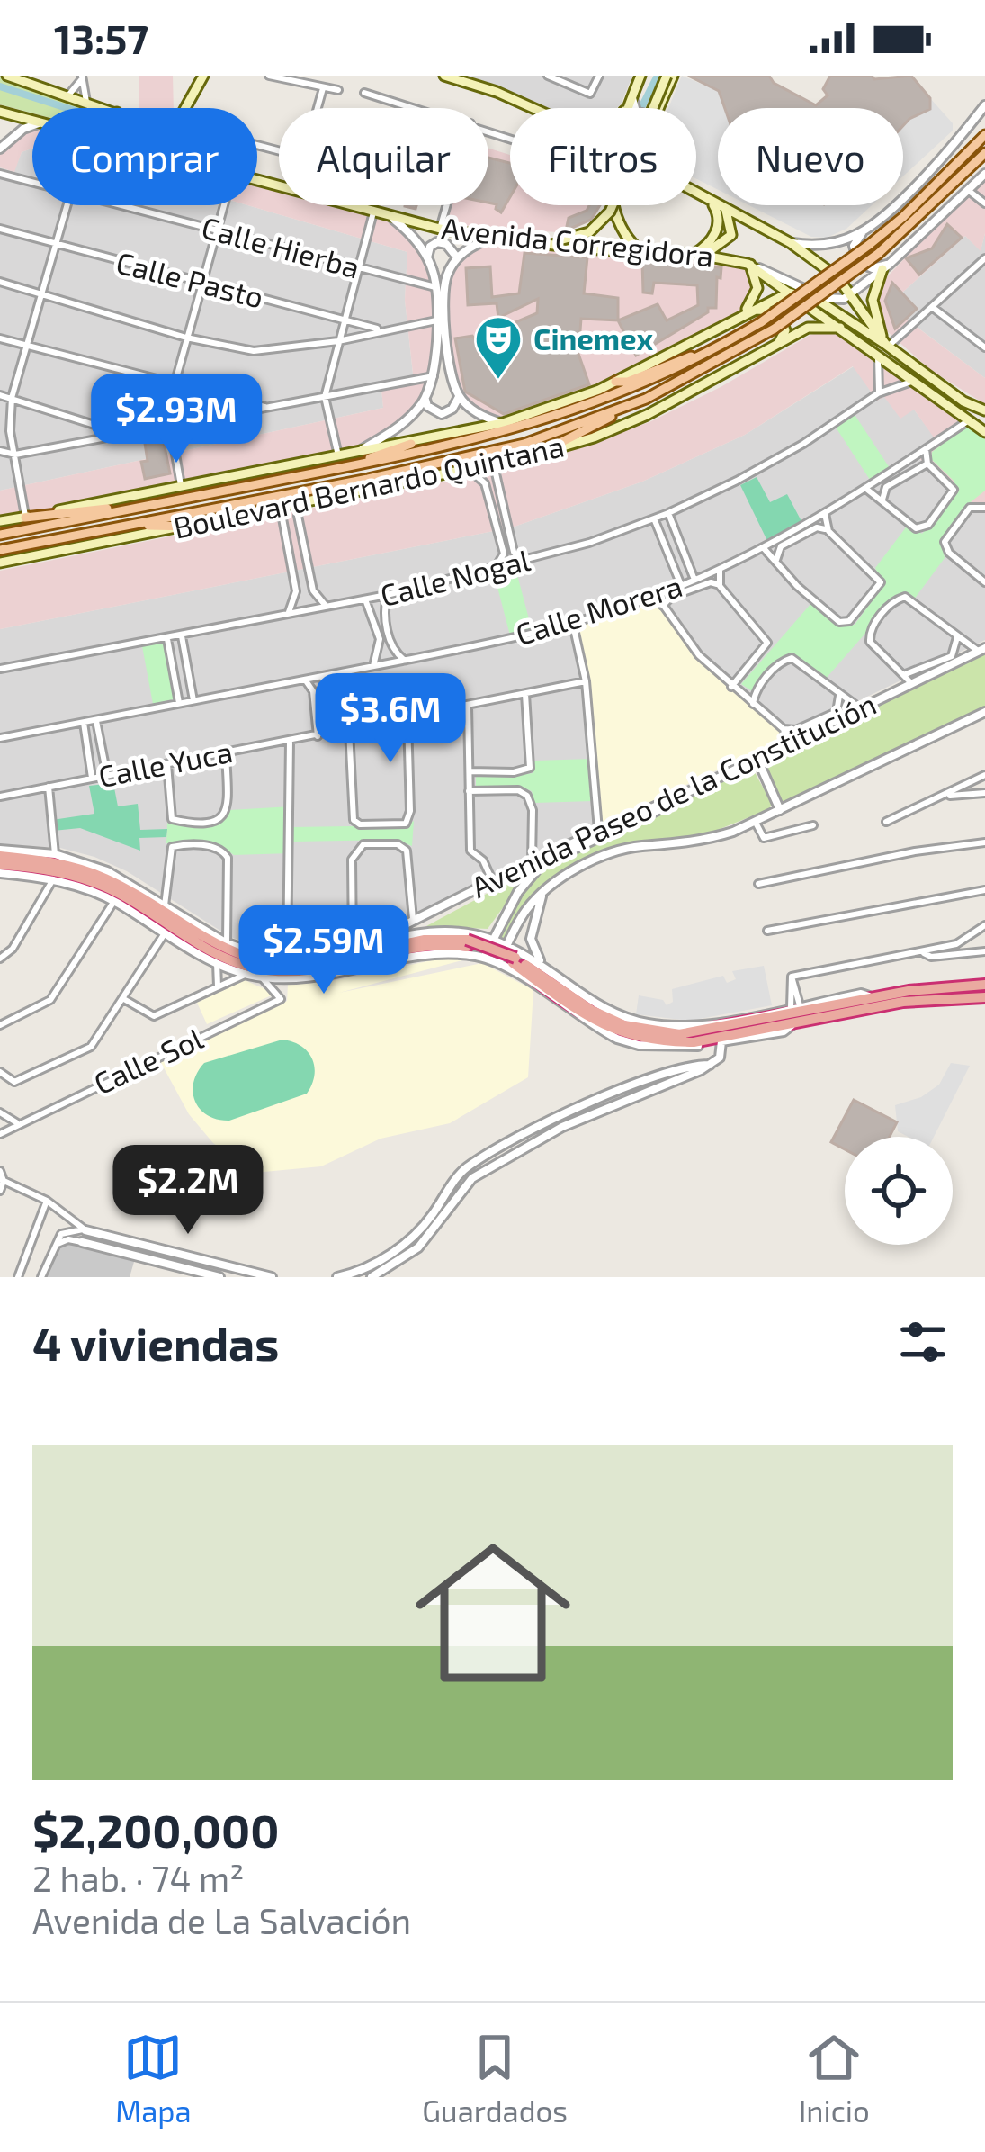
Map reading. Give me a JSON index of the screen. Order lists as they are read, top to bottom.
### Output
{
  "streets": {
    "main road": ["Avenida Corregidora", "Boulevard Bernardo Quintana"],
    "street": [
      "Calle Hierba",
      "Calle Pasto",
      "Calle Nogal",
      "Calle Morera",
      "Calle Yuca",
      "Avenida Paseo de la Constitución",
      "Calle Sol"
    ]
  },
  "crossings": [
    ["Avenida Corregidora", "Boulevard Bernardo Quintana"],
    ["Avenida Corregidora", "Calle Nogal"],
    ["Avenida Corregidora", "Calle Morera"]
  ],
  "places": {
    "theatre": ["Cinemex"]
  },
  "page": {
    "status": "13:57",
    "chip": [
      "Comprar",
      "Alquilar",
      "Filtros",
      "Nuevo"
    ],
    "price": [
      "$2.93M",
      "$3.6M",
      "$2.59M",
      "$2.2M"
    ],
    "heading": "4 viviendas",
    "list": [
      {
        "name": "$2,200,000",
        "note": "2 hab. · 74 m² · Avenida de La Salvación"
      }
    ],
    "tabs": ["Mapa", "Guardados", "Inicio"]
  }
}
